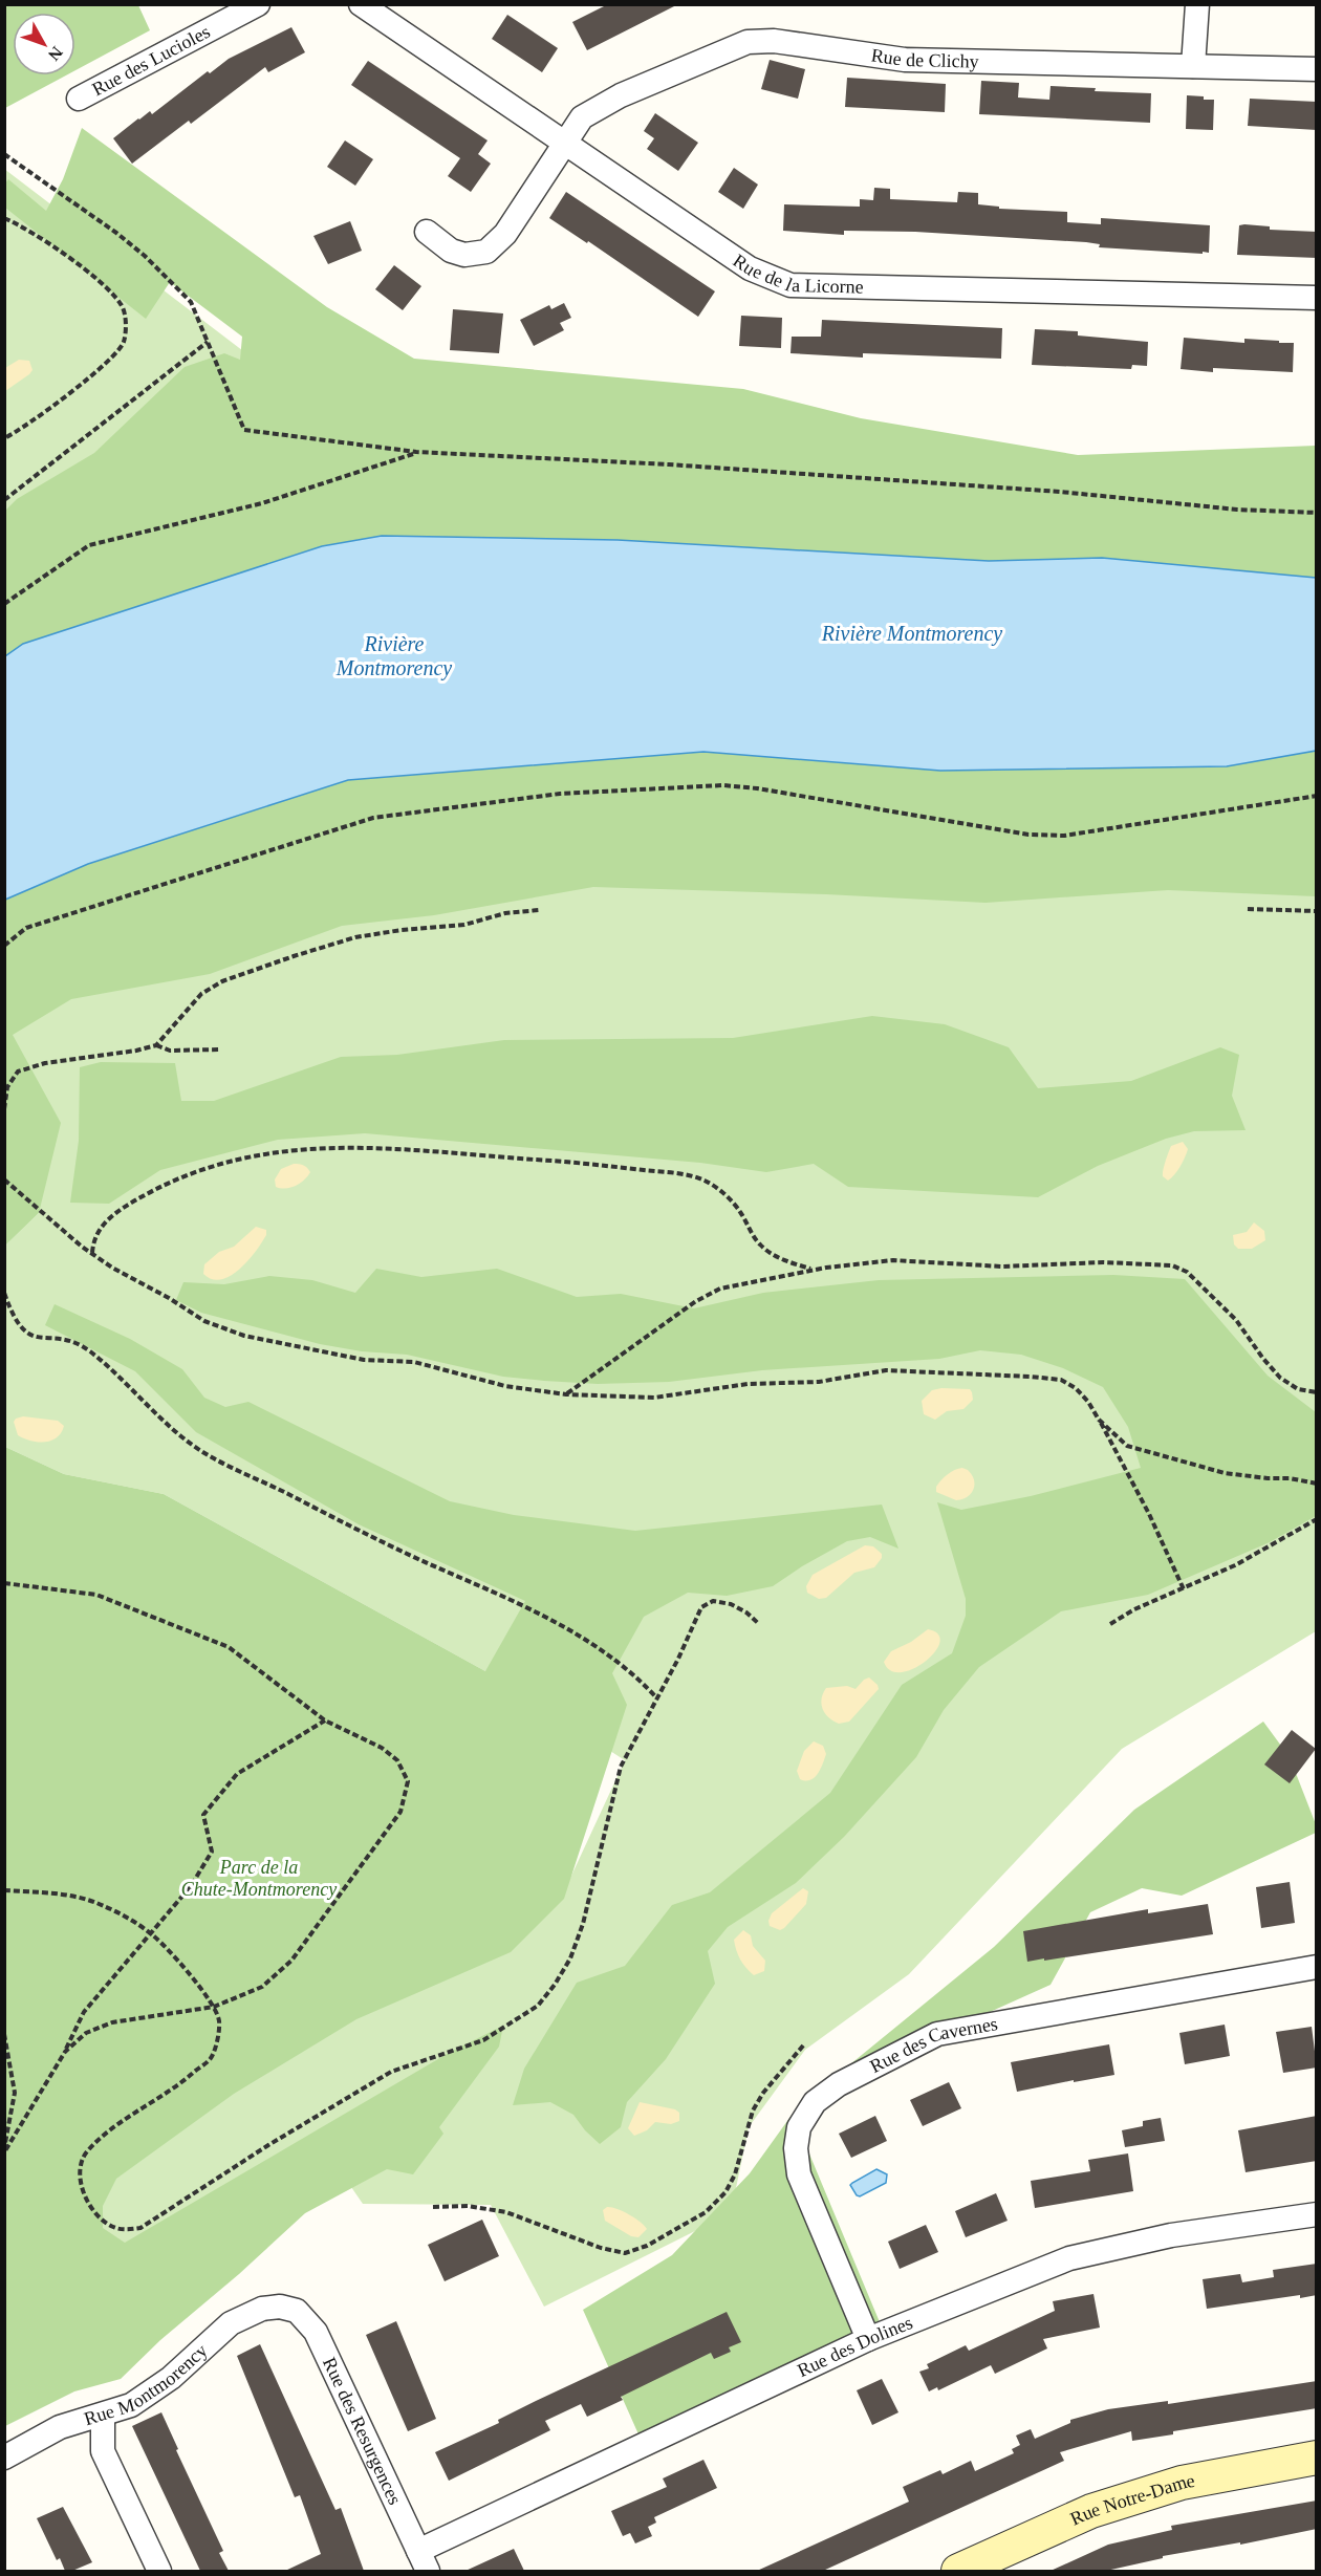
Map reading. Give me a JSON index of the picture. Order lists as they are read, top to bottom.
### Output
{
  "streets": {
    "street": [
      "Rue de Clichy",
      "Rue des Lucioles",
      "Rue de la Licorne",
      "Rue des Cavernes",
      "Rue des Dolines",
      "Rue Montmorency",
      "Rue des Resurgences",
      "Rue Notre-Dame"
    ]
  },
  "crossings": [
    ["Rue de Clichy", "Rue de la Licorne"],
    ["Rue des Cavernes", "Rue des Dolines"],
    ["Rue des Dolines", "Rue des Resurgences"],
    ["Rue Montmorency", "Rue des Resurgences"]
  ],
  "water": ["Rivière Montmorency"],
  "parks": ["Parc de la Chute-Montmorency"],
  "north": "bottom right"
}
